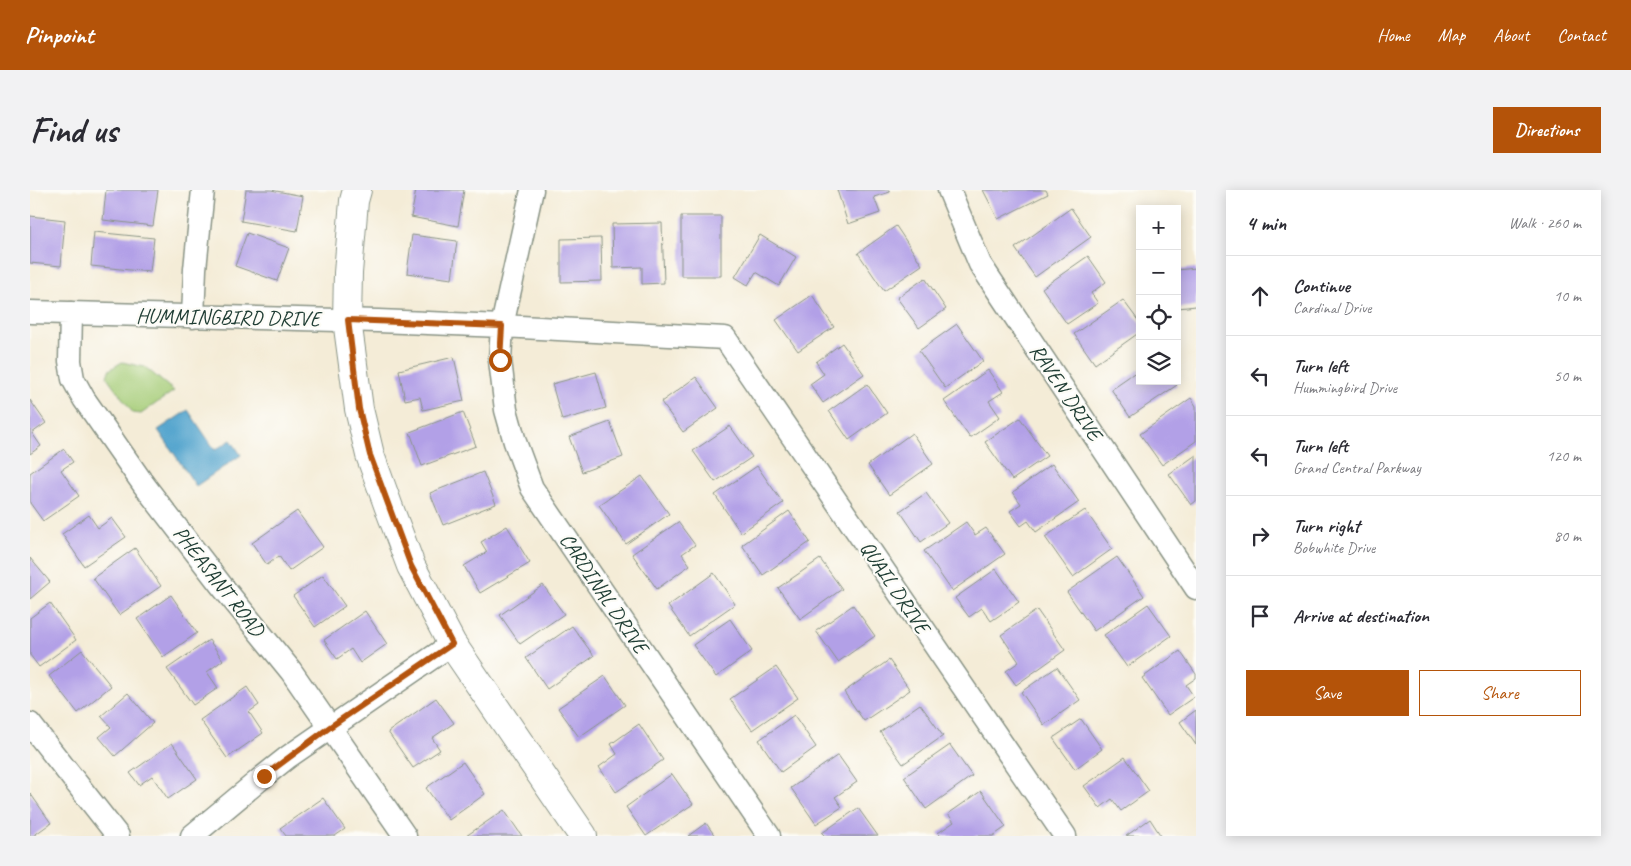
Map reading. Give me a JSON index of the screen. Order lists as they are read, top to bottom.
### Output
{
  "streets": {
    "street": [
      "HUMMINGBIRD DRIVE",
      "RAVEN DRIVE",
      "PHEASANT ROAD",
      "QUAIL DRIVE",
      "CARDINAL DRIVE"
    ]
  },
  "crossings": [
    ["HUMMINGBIRD DRIVE", "PHEASANT ROAD"],
    ["HUMMINGBIRD DRIVE", "QUAIL DRIVE"],
    ["HUMMINGBIRD DRIVE", "CARDINAL DRIVE"]
  ],
  "page": {
    "header": "Pinpoint",
    "nav": [
      "Home",
      "Map",
      "About",
      "Contact"
    ],
    "buttons": [
      "Directions",
      ["Save", "Share"]
    ],
    "title": "Find us",
    "heading": ["4 min", "Walk · 260 m"],
    "map_buttons": ["+", "−"],
    "list": [
      ["Continue", "Cardinal Drive", "10 m"],
      ["Turn left", "Hummingbird Drive", "50 m"],
      ["Turn left", "Grand Central Parkway", "120 m"],
      ["Turn right", "Bobwhite Drive", "80 m"],
      "Arrive at destination"
    ]
  }
}
